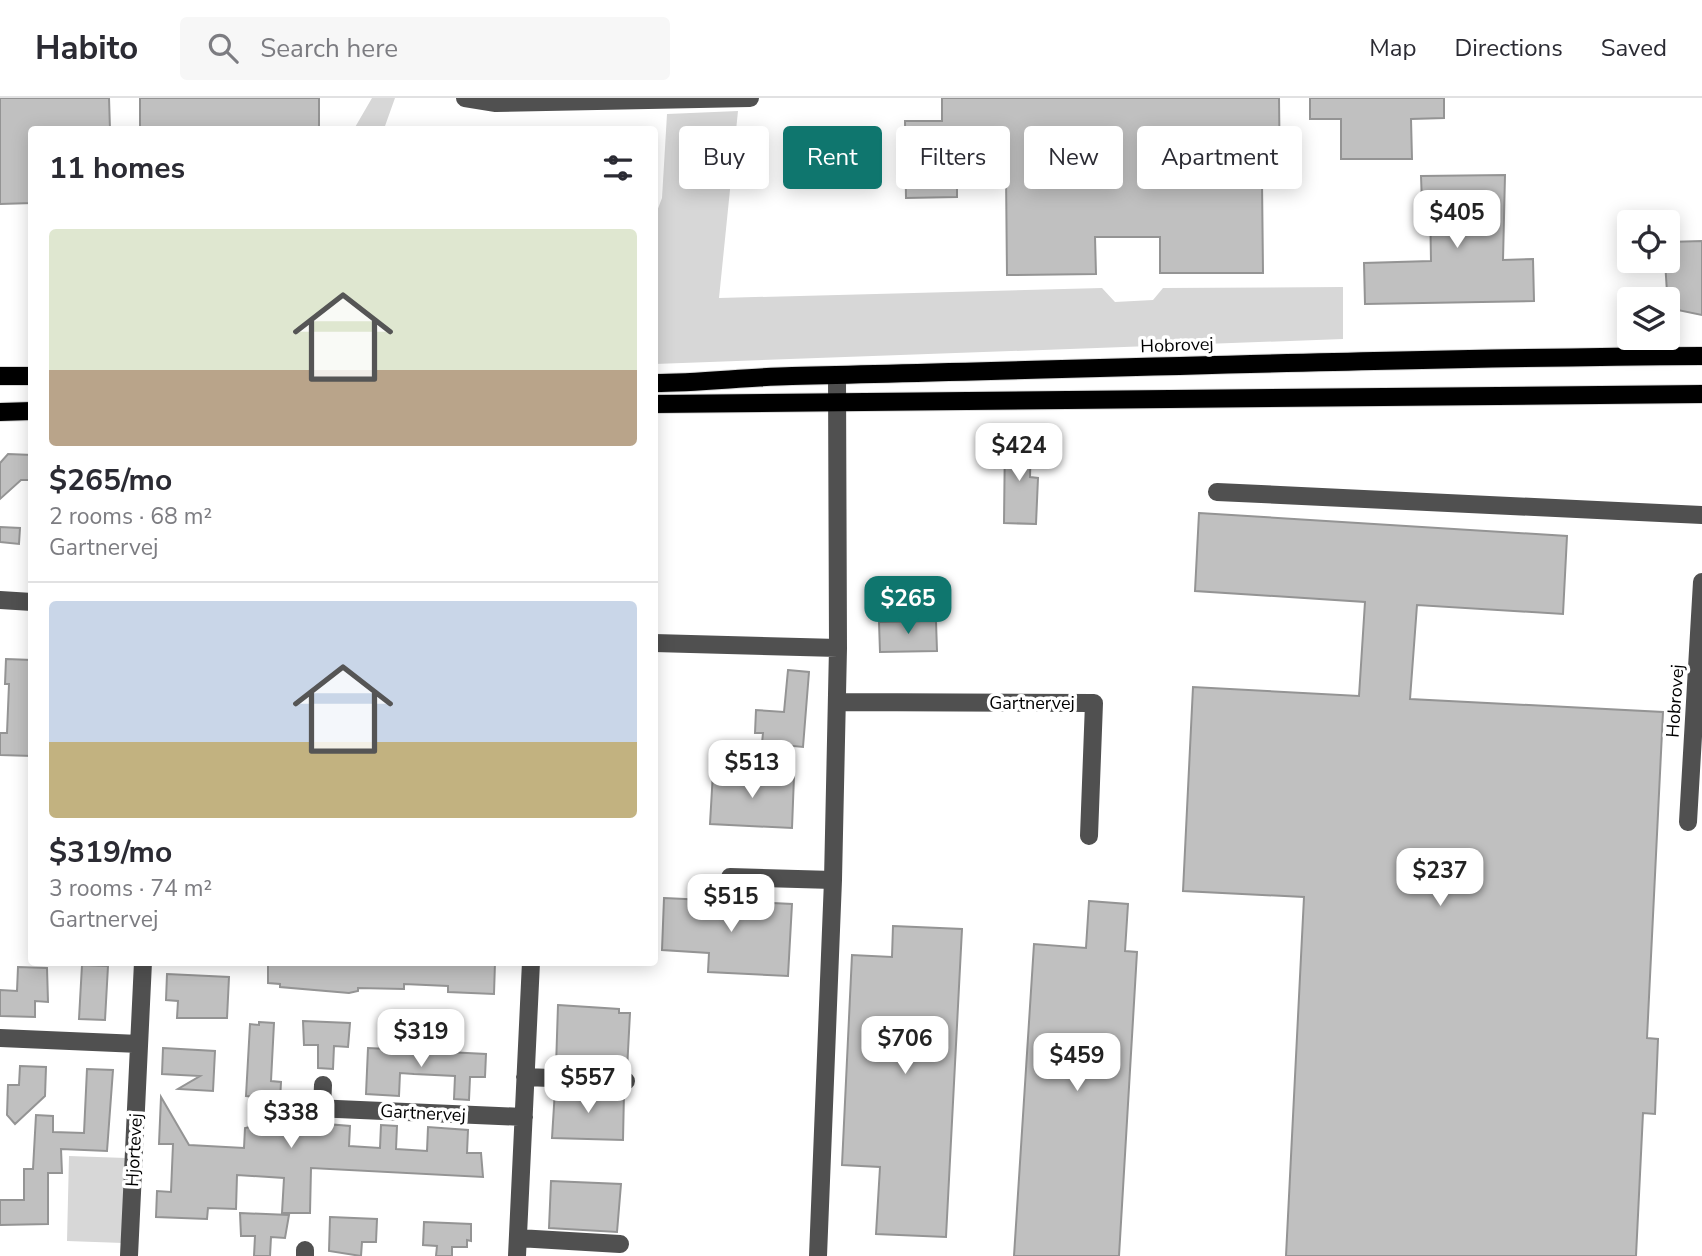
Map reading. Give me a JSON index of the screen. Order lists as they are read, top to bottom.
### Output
{
  "streets": {
    "main road": ["Hobrovej"],
    "street": ["Gartnervej", "Hjortevej"]
  },
  "page": {
    "header": "Habito",
    "search": "Search here",
    "nav": ["Map", "Directions", "Saved"],
    "chip": [
      "Buy",
      "Rent",
      "Filters",
      "New",
      "Apartment"
    ],
    "heading": "11 homes",
    "price": [
      "$405",
      "$424",
      "$265",
      "$513",
      "$237",
      "$515",
      "$319",
      "$706",
      "$459",
      "$557",
      "$338"
    ],
    "list": [
      {
        "name": "$265/mo",
        "note": "2 rooms · 68 m² · Gartnervej"
      },
      {
        "name": "$319/mo",
        "note": "3 rooms · 74 m² · Gartnervej"
      }
    ]
  }
}
